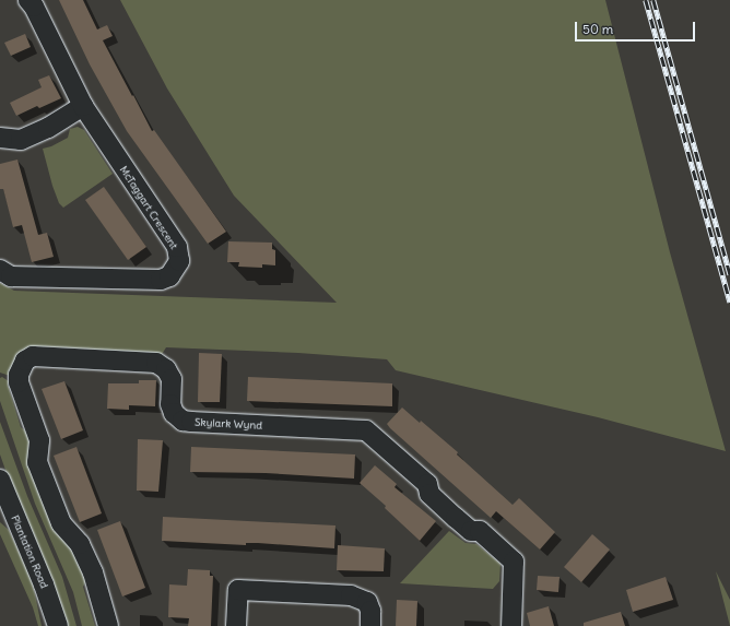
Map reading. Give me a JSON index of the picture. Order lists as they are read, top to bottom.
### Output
{
  "streets": {
    "street": ["McTaggart Crescent", "Skylark Wynd", "Plantation Road"]
  },
  "scale_bar": "50 m"
}
